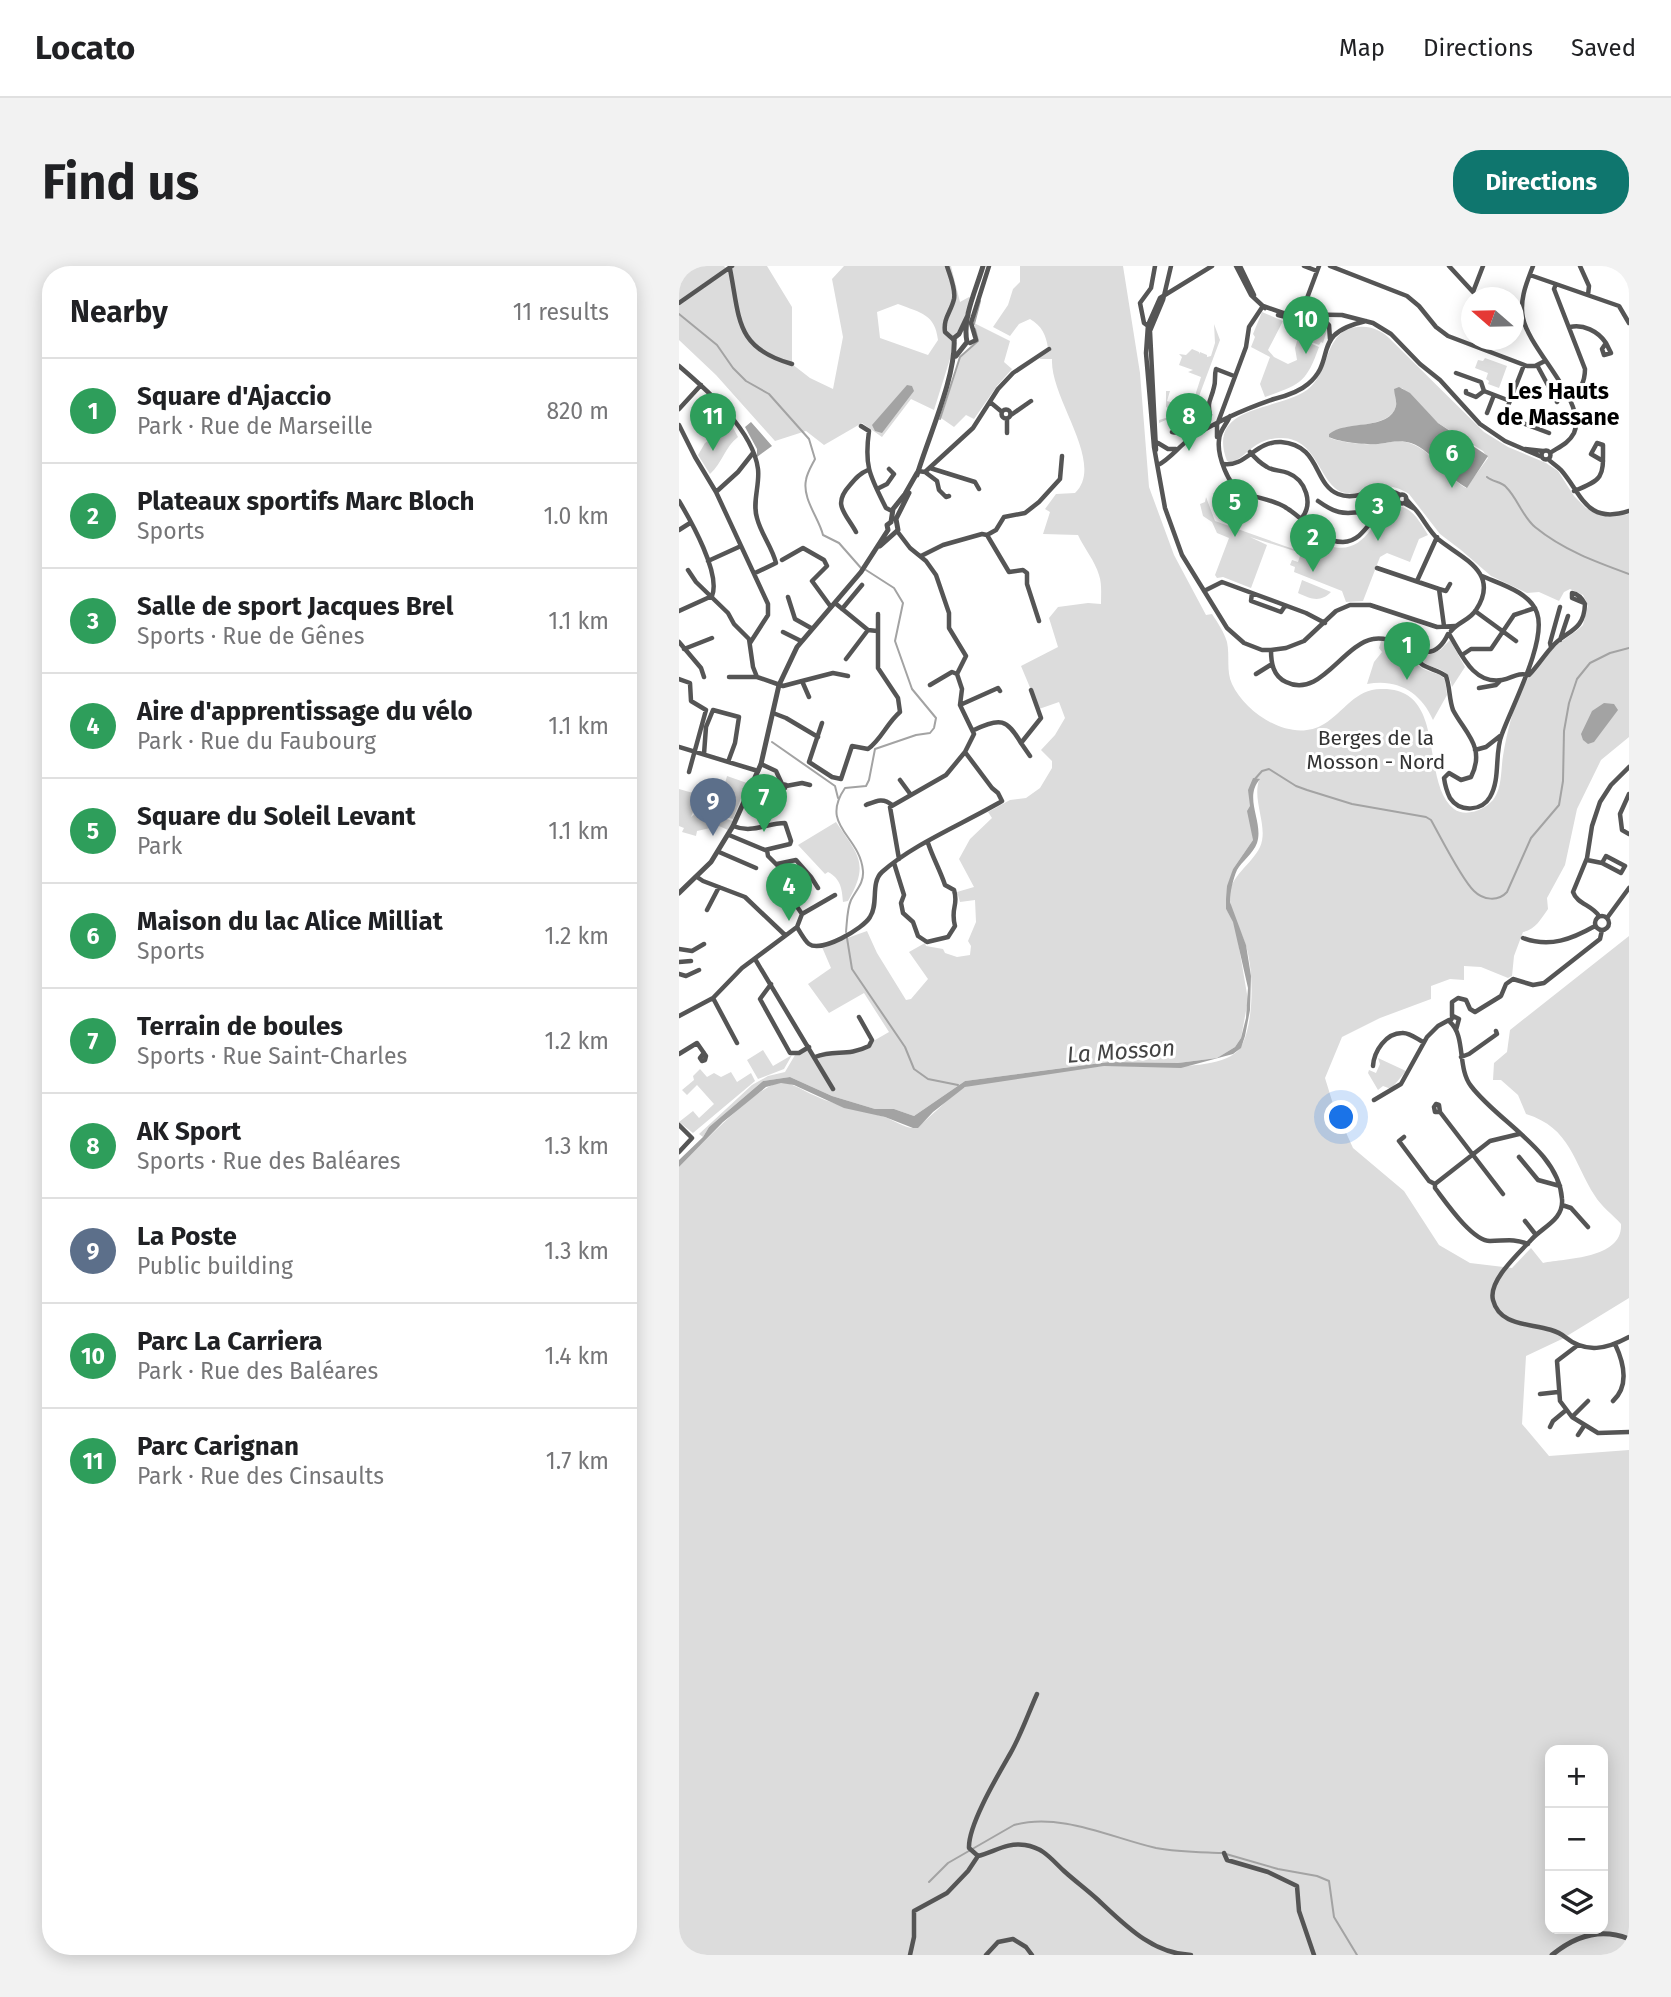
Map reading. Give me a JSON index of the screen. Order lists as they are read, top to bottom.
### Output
{
  "districts": ["Les Hauts de Massane"],
  "water": ["La Mosson"],
  "parks": ["Berges de la Mosson - Nord"],
  "north": "left",
  "page": {
    "header": "Locato",
    "nav": ["Map", "Directions", "Saved"],
    "buttons": "Directions",
    "title": "Find us",
    "heading": ["Nearby", "11 results"],
    "pins": [
      "10",
      "8",
      "11",
      "6",
      "5",
      "3",
      "2",
      "1",
      "7",
      "9",
      "4"
    ],
    "list": [
      {
        "mark": "1",
        "name": "Square d'Ajaccio",
        "note": "Park · Rue de Marseille",
        "value": "820 m"
      },
      {
        "mark": "2",
        "name": "Plateaux sportifs Marc Bloch",
        "note": "Sports",
        "value": "1.0 km"
      },
      {
        "mark": "3",
        "name": "Salle de sport Jacques Brel",
        "note": "Sports · Rue de Gênes",
        "value": "1.1 km"
      },
      {
        "mark": "4",
        "name": "Aire d'apprentissage du vélo",
        "note": "Park · Rue du Faubourg",
        "value": "1.1 km"
      },
      {
        "mark": "5",
        "name": "Square du Soleil Levant",
        "note": "Park",
        "value": "1.1 km"
      },
      {
        "mark": "6",
        "name": "Maison du lac Alice Milliat",
        "note": "Sports",
        "value": "1.2 km"
      },
      {
        "mark": "7",
        "name": "Terrain de boules",
        "note": "Sports · Rue Saint-Charles",
        "value": "1.2 km"
      },
      {
        "mark": "8",
        "name": "AK Sport",
        "note": "Sports · Rue des Baléares",
        "value": "1.3 km"
      },
      {
        "mark": "9",
        "name": "La Poste",
        "note": "Public building",
        "value": "1.3 km"
      },
      {
        "mark": "10",
        "name": "Parc La Carriera",
        "note": "Park · Rue des Baléares",
        "value": "1.4 km"
      },
      {
        "mark": "11",
        "name": "Parc Carignan",
        "note": "Park · Rue des Cinsaults",
        "value": "1.7 km"
      }
    ],
    "map_buttons": ["+", "−"]
  }
}
